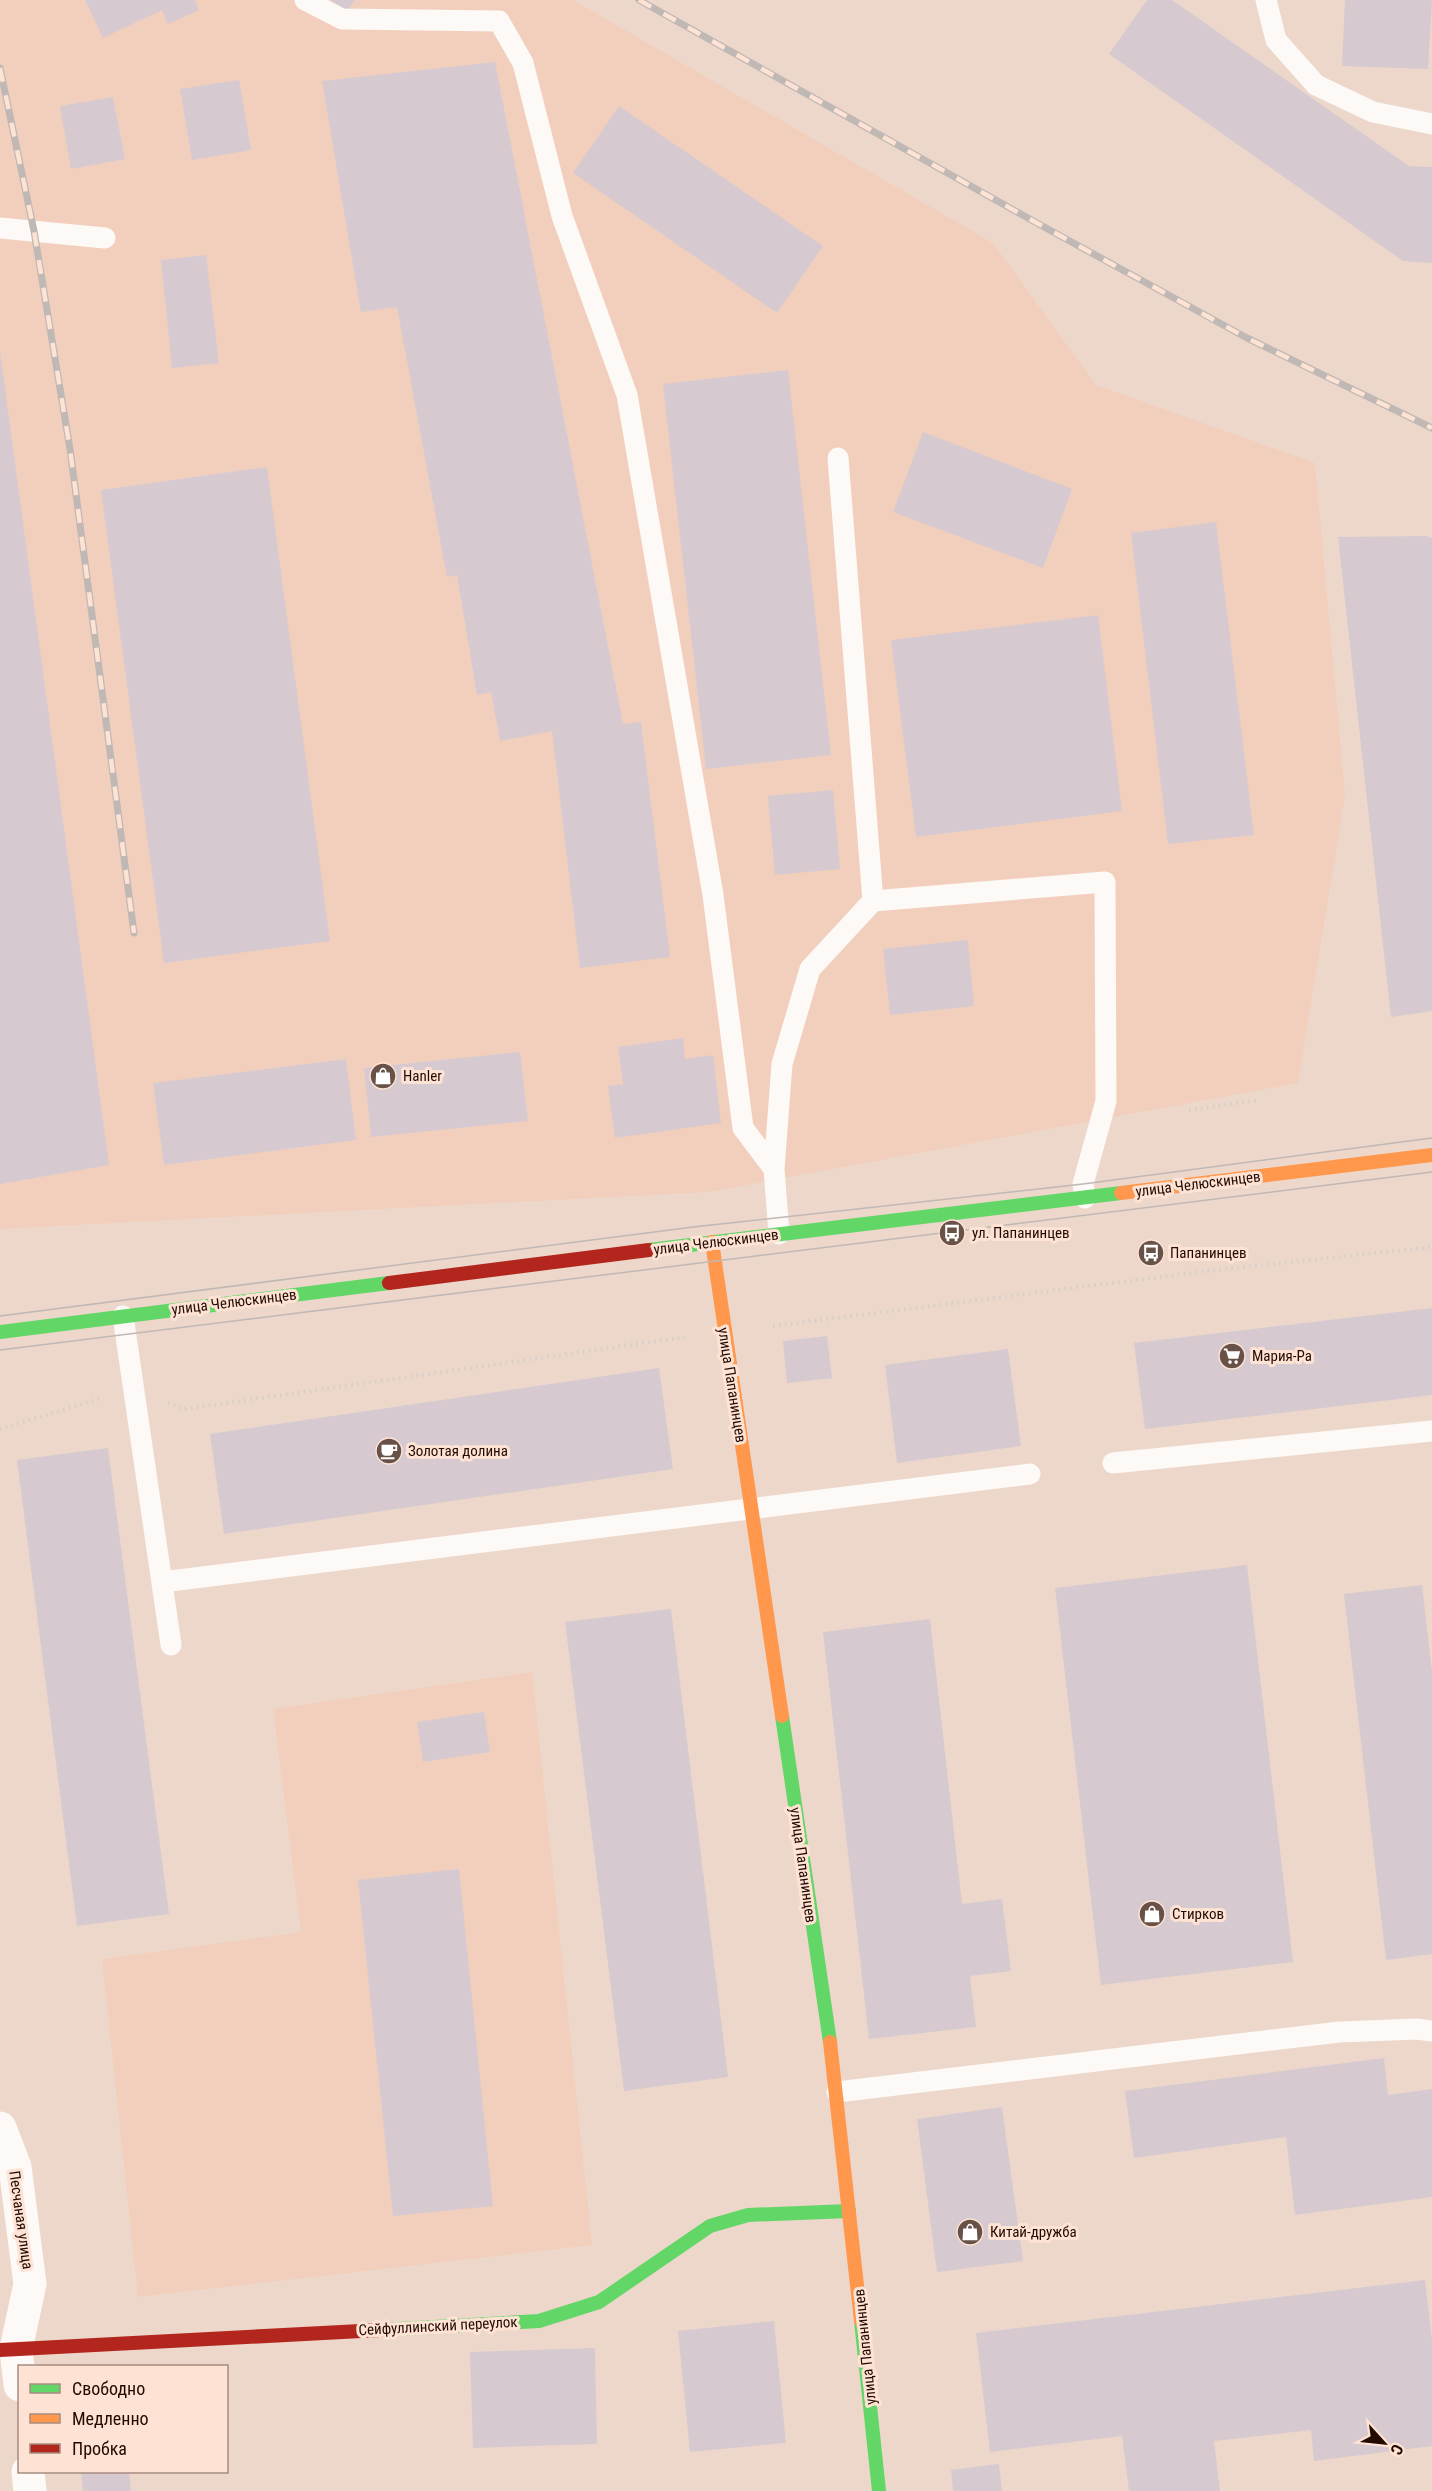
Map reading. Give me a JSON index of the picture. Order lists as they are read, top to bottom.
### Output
{
  "streets": {
    "street": [
      "улица Челюскинцев",
      "улица Папанинцев",
      "Песчаная улица",
      "Сейфуллинский переулок"
    ]
  },
  "crossings": [
    ["улица Челюскинцев", "улица Папанинцев"],
    ["улица Папанинцев", "Сейфуллинский переулок"],
    ["Песчаная улица", "Сейфуллинский переулок"]
  ],
  "places": {
    "shop": ["Hanler", "Стирков", "Китай-дружба"],
    "bus stop": ["ул. Папанинцев", "Папанинцев"],
    "supermarket": ["Мария-Ра"],
    "cafe": ["Золотая долина"]
  },
  "legend": ["Свободно", "Медленно", "Пробка"],
  "north": "bottom right"
}
